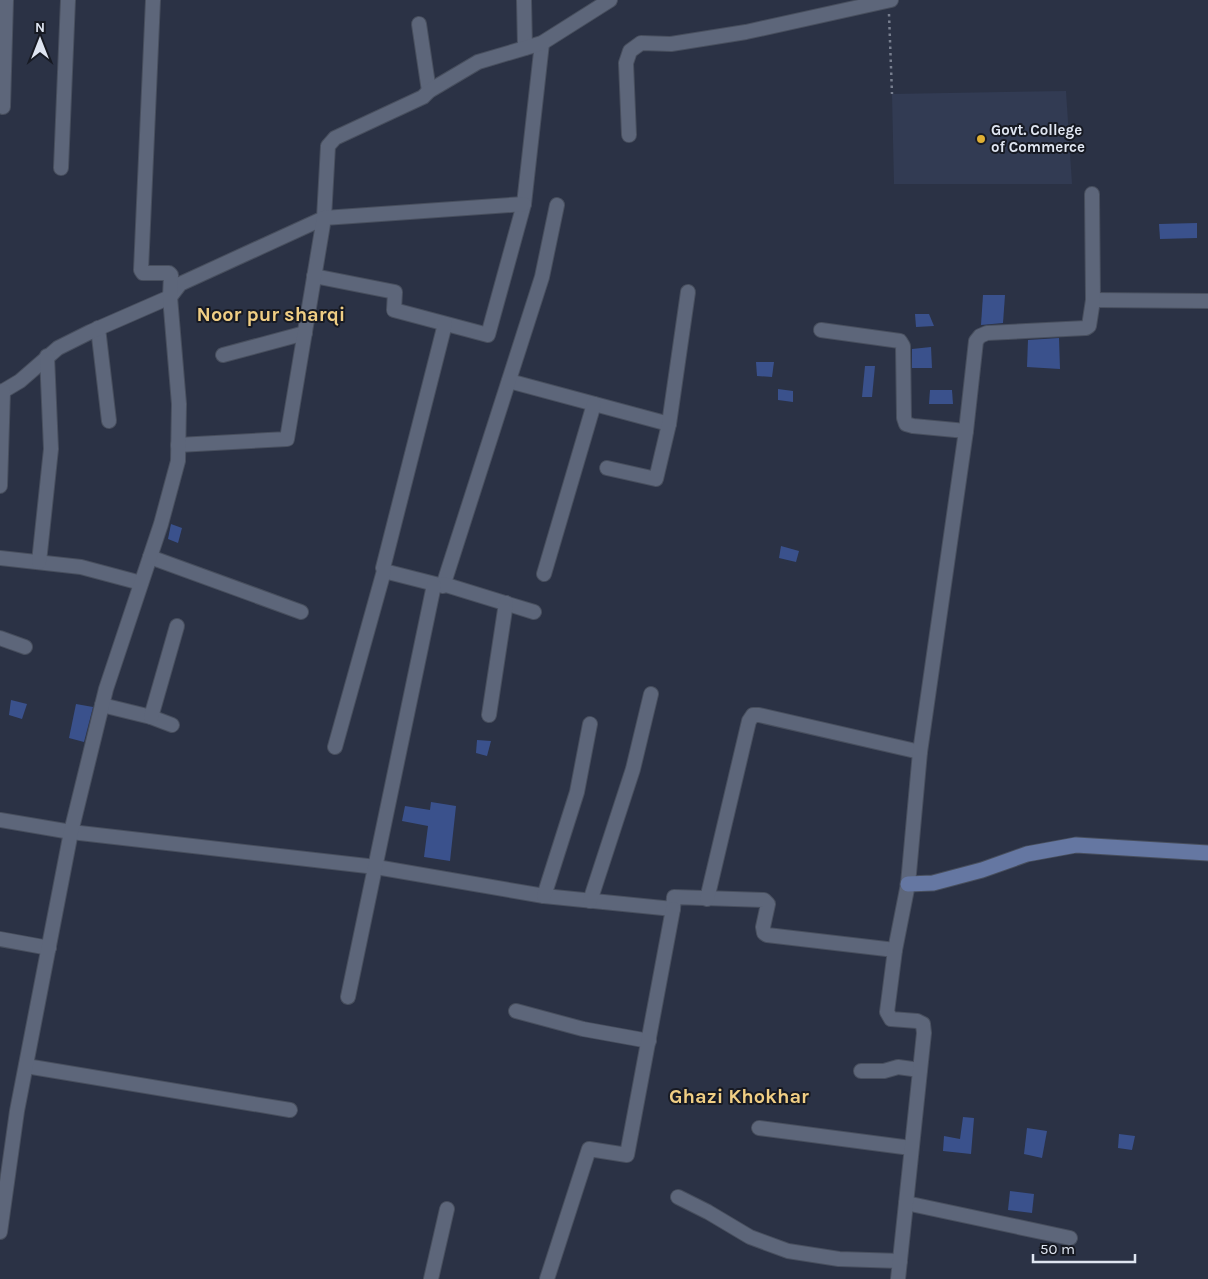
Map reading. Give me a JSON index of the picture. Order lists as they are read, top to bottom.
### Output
{
  "districts": ["Noor pur sharqi", "Ghazi Khokhar"],
  "places": ["Govt. College of Commerce"],
  "scale_bar": "50 m",
  "north": "top"
}
